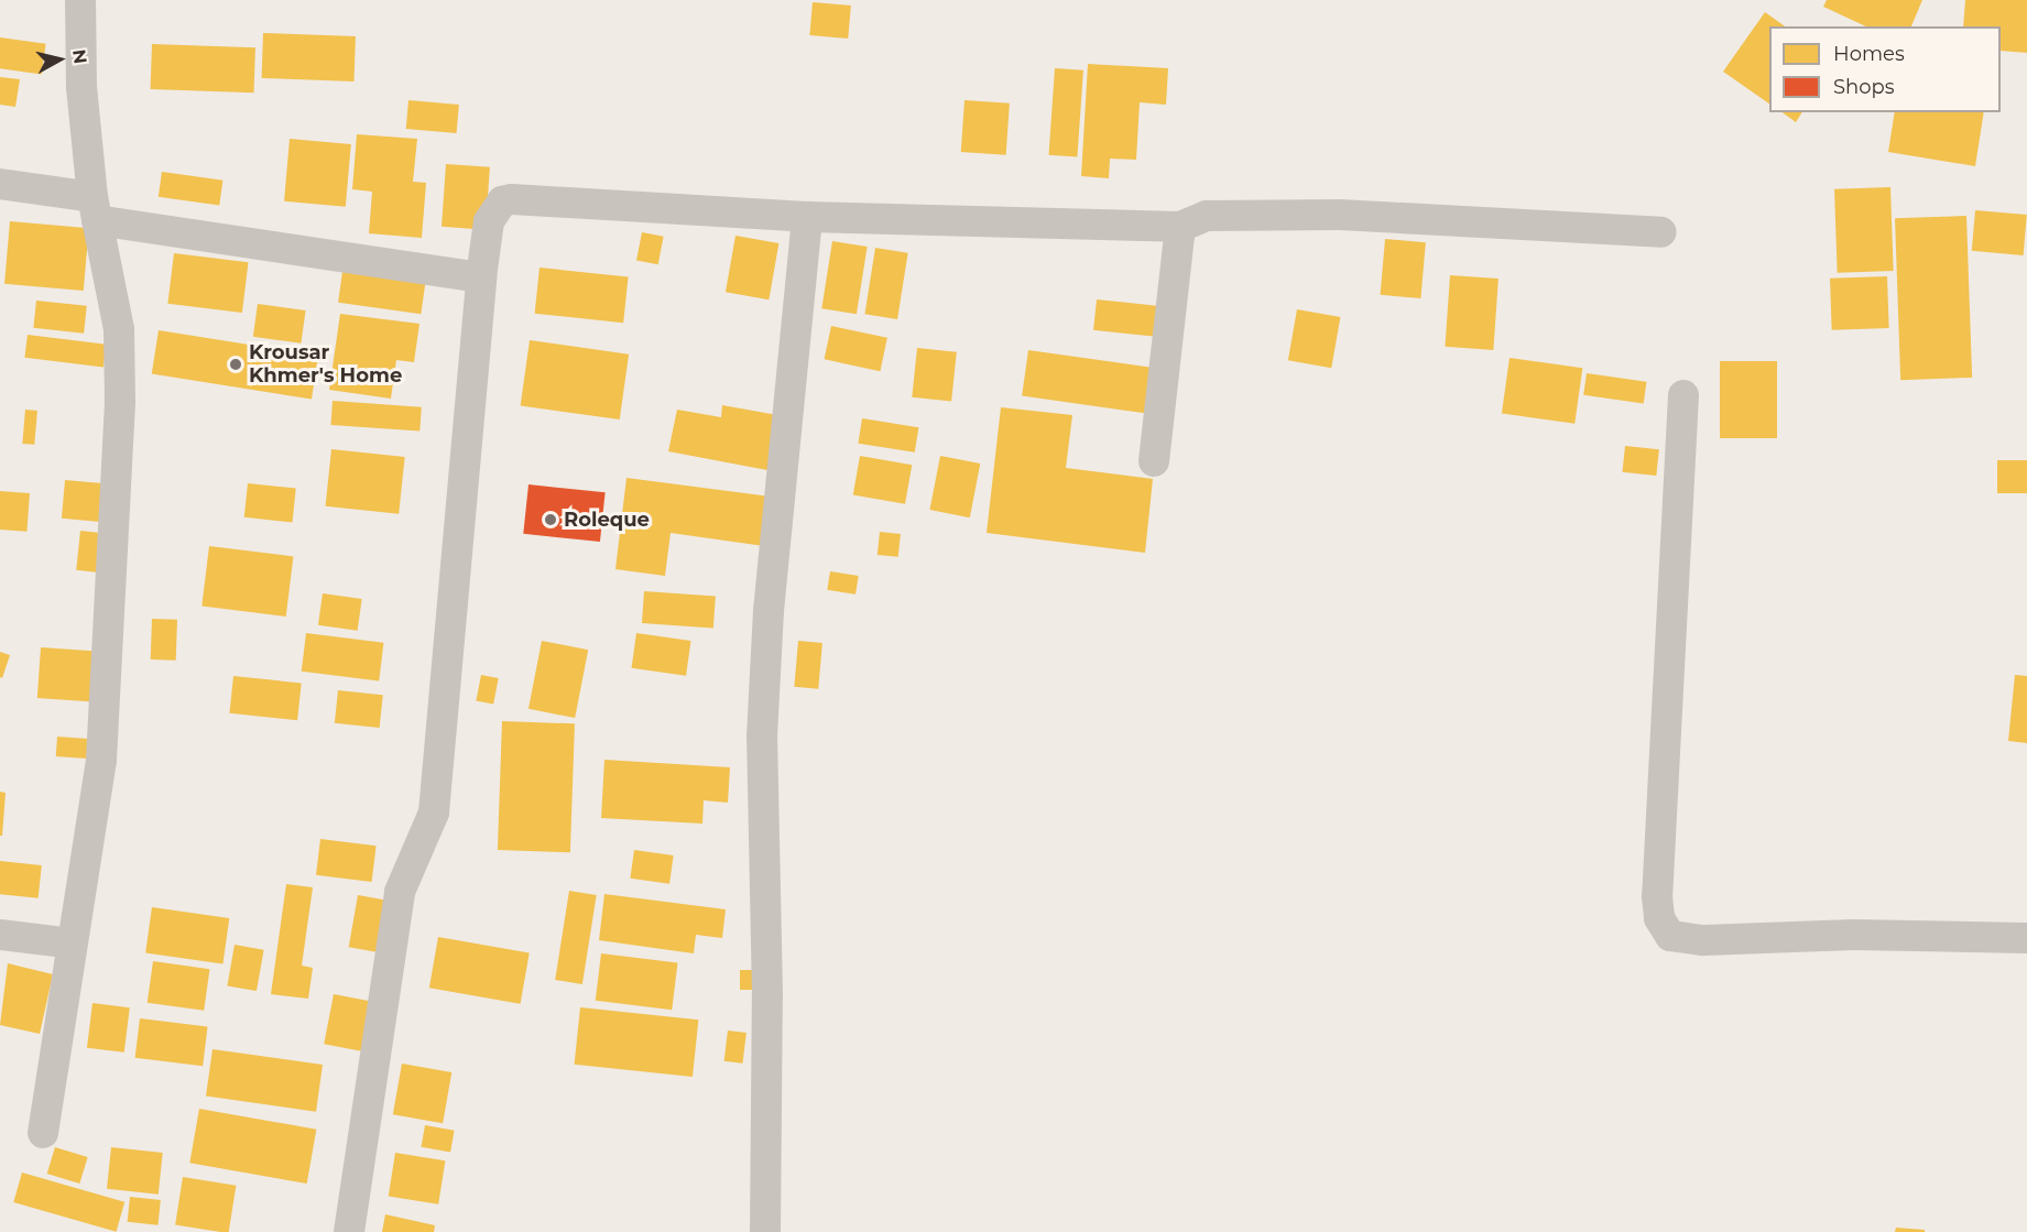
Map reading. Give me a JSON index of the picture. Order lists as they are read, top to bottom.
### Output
{
  "places": ["Krousar Khmer's Home", "Roleque"],
  "legend": ["Homes", "Shops"],
  "north": "right"
}
